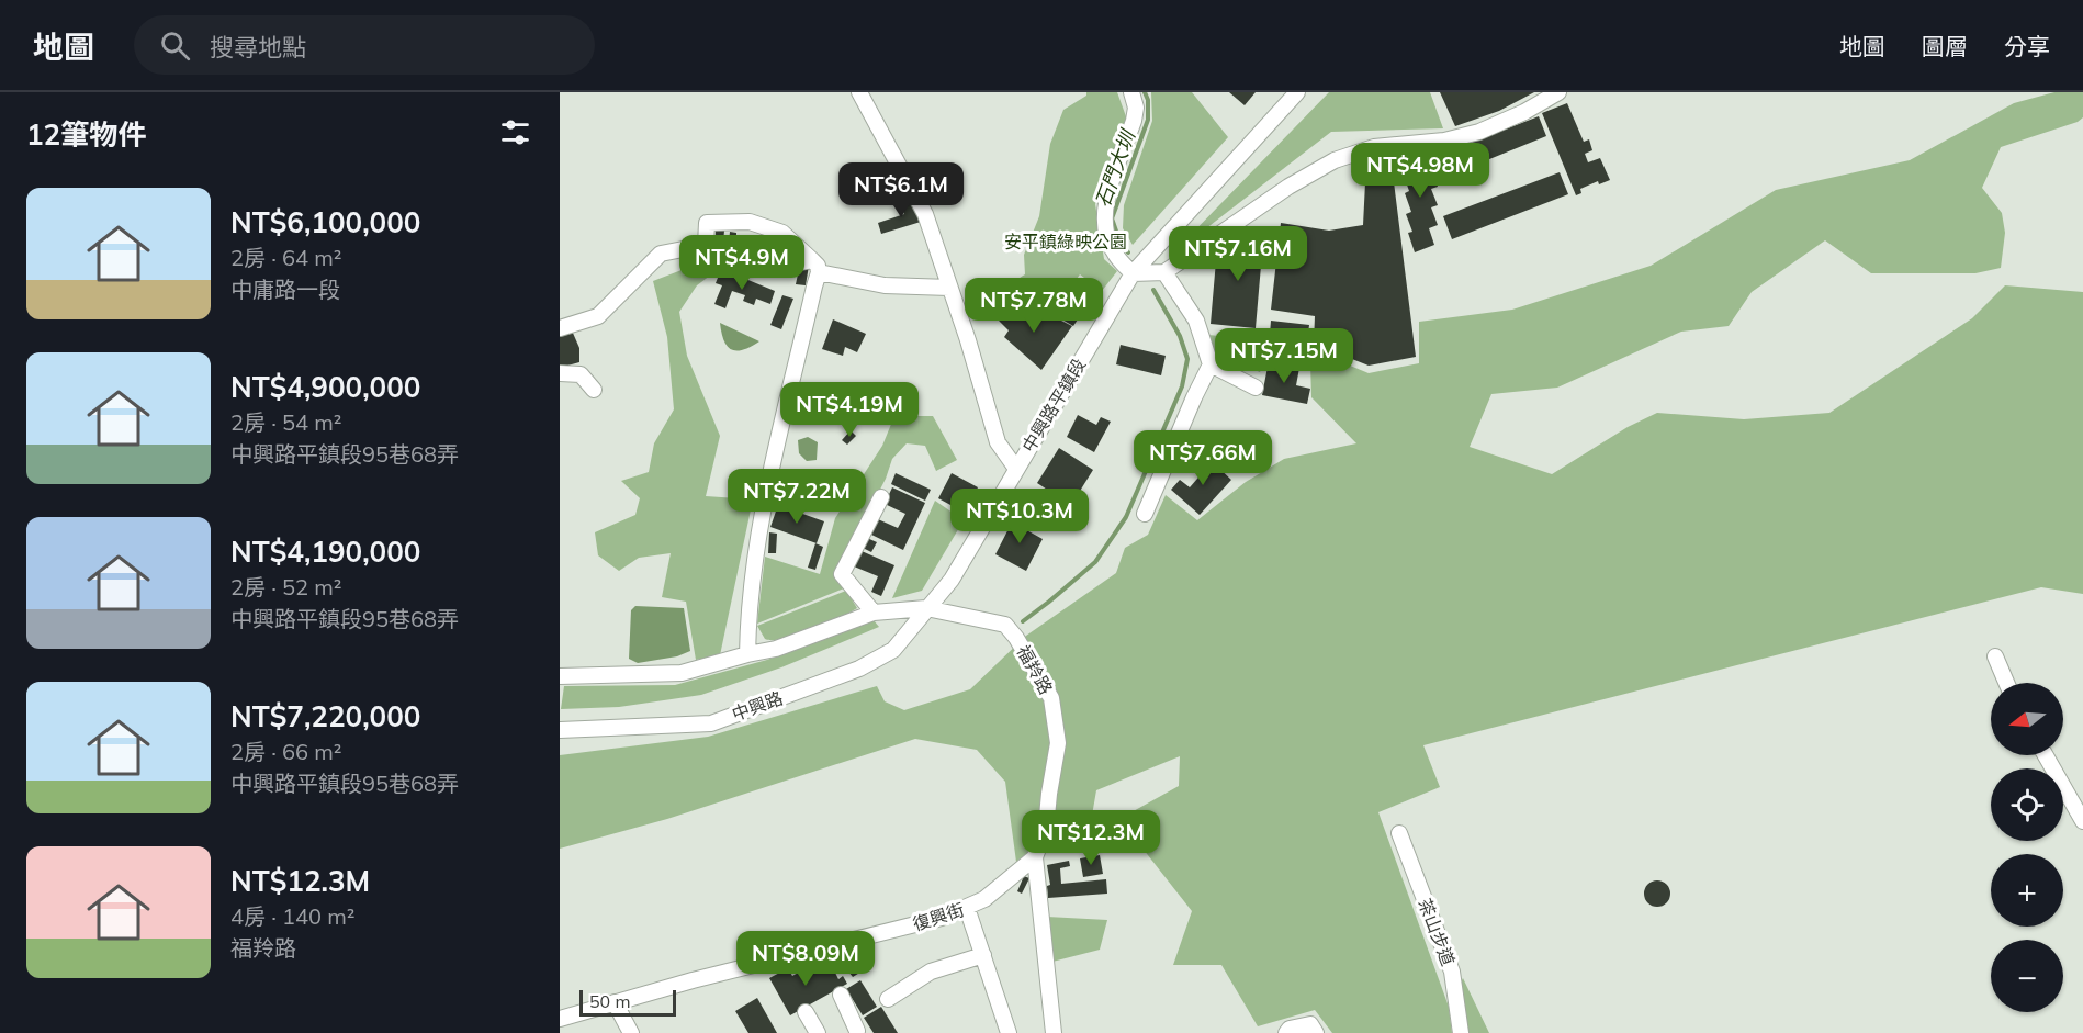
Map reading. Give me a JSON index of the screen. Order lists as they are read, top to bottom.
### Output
{
  "streets": {
    "street": [
      "中興路平鎮段",
      "福羚路",
      "中興路",
      "復興街",
      "茶山步道"
    ]
  },
  "crossings": [
    ["中興路平鎮段", "福羚路"],
    ["中興路平鎮段", "中興路"],
    ["福羚路", "中興路"],
    ["福羚路", "復興街"]
  ],
  "water": ["石門大圳"],
  "parks": ["安平鎮綠映公園"],
  "scale_bar": "50 m",
  "north": "left",
  "page": {
    "header": "地圖",
    "search": "搜尋地點",
    "nav": ["地圖", "圖層", "分享"],
    "heading": "12筆物件",
    "price": [
      "NT$4.98M",
      "NT$6.1M",
      "NT$7.16M",
      "NT$4.9M",
      "NT$7.78M",
      "NT$7.15M",
      "NT$4.19M",
      "NT$7.66M",
      "NT$7.22M",
      "NT$10.3M",
      "NT$12.3M",
      "NT$8.09M"
    ],
    "list": [
      {
        "name": "NT$6,100,000",
        "note": "2房 · 64 m² · 中庸路一段"
      },
      {
        "name": "NT$4,900,000",
        "note": "2房 · 54 m² · 中興路平鎮段95巷68弄"
      },
      {
        "name": "NT$4,190,000",
        "note": "2房 · 52 m² · 中興路平鎮段95巷68弄"
      },
      {
        "name": "NT$7,220,000",
        "note": "2房 · 66 m² · 中興路平鎮段95巷68弄"
      },
      {
        "name": "NT$12.3M",
        "note": "4房 · 140 m² · 福羚路"
      }
    ],
    "map_buttons": ["+", "−"],
    "scale": "50 m"
  }
}
